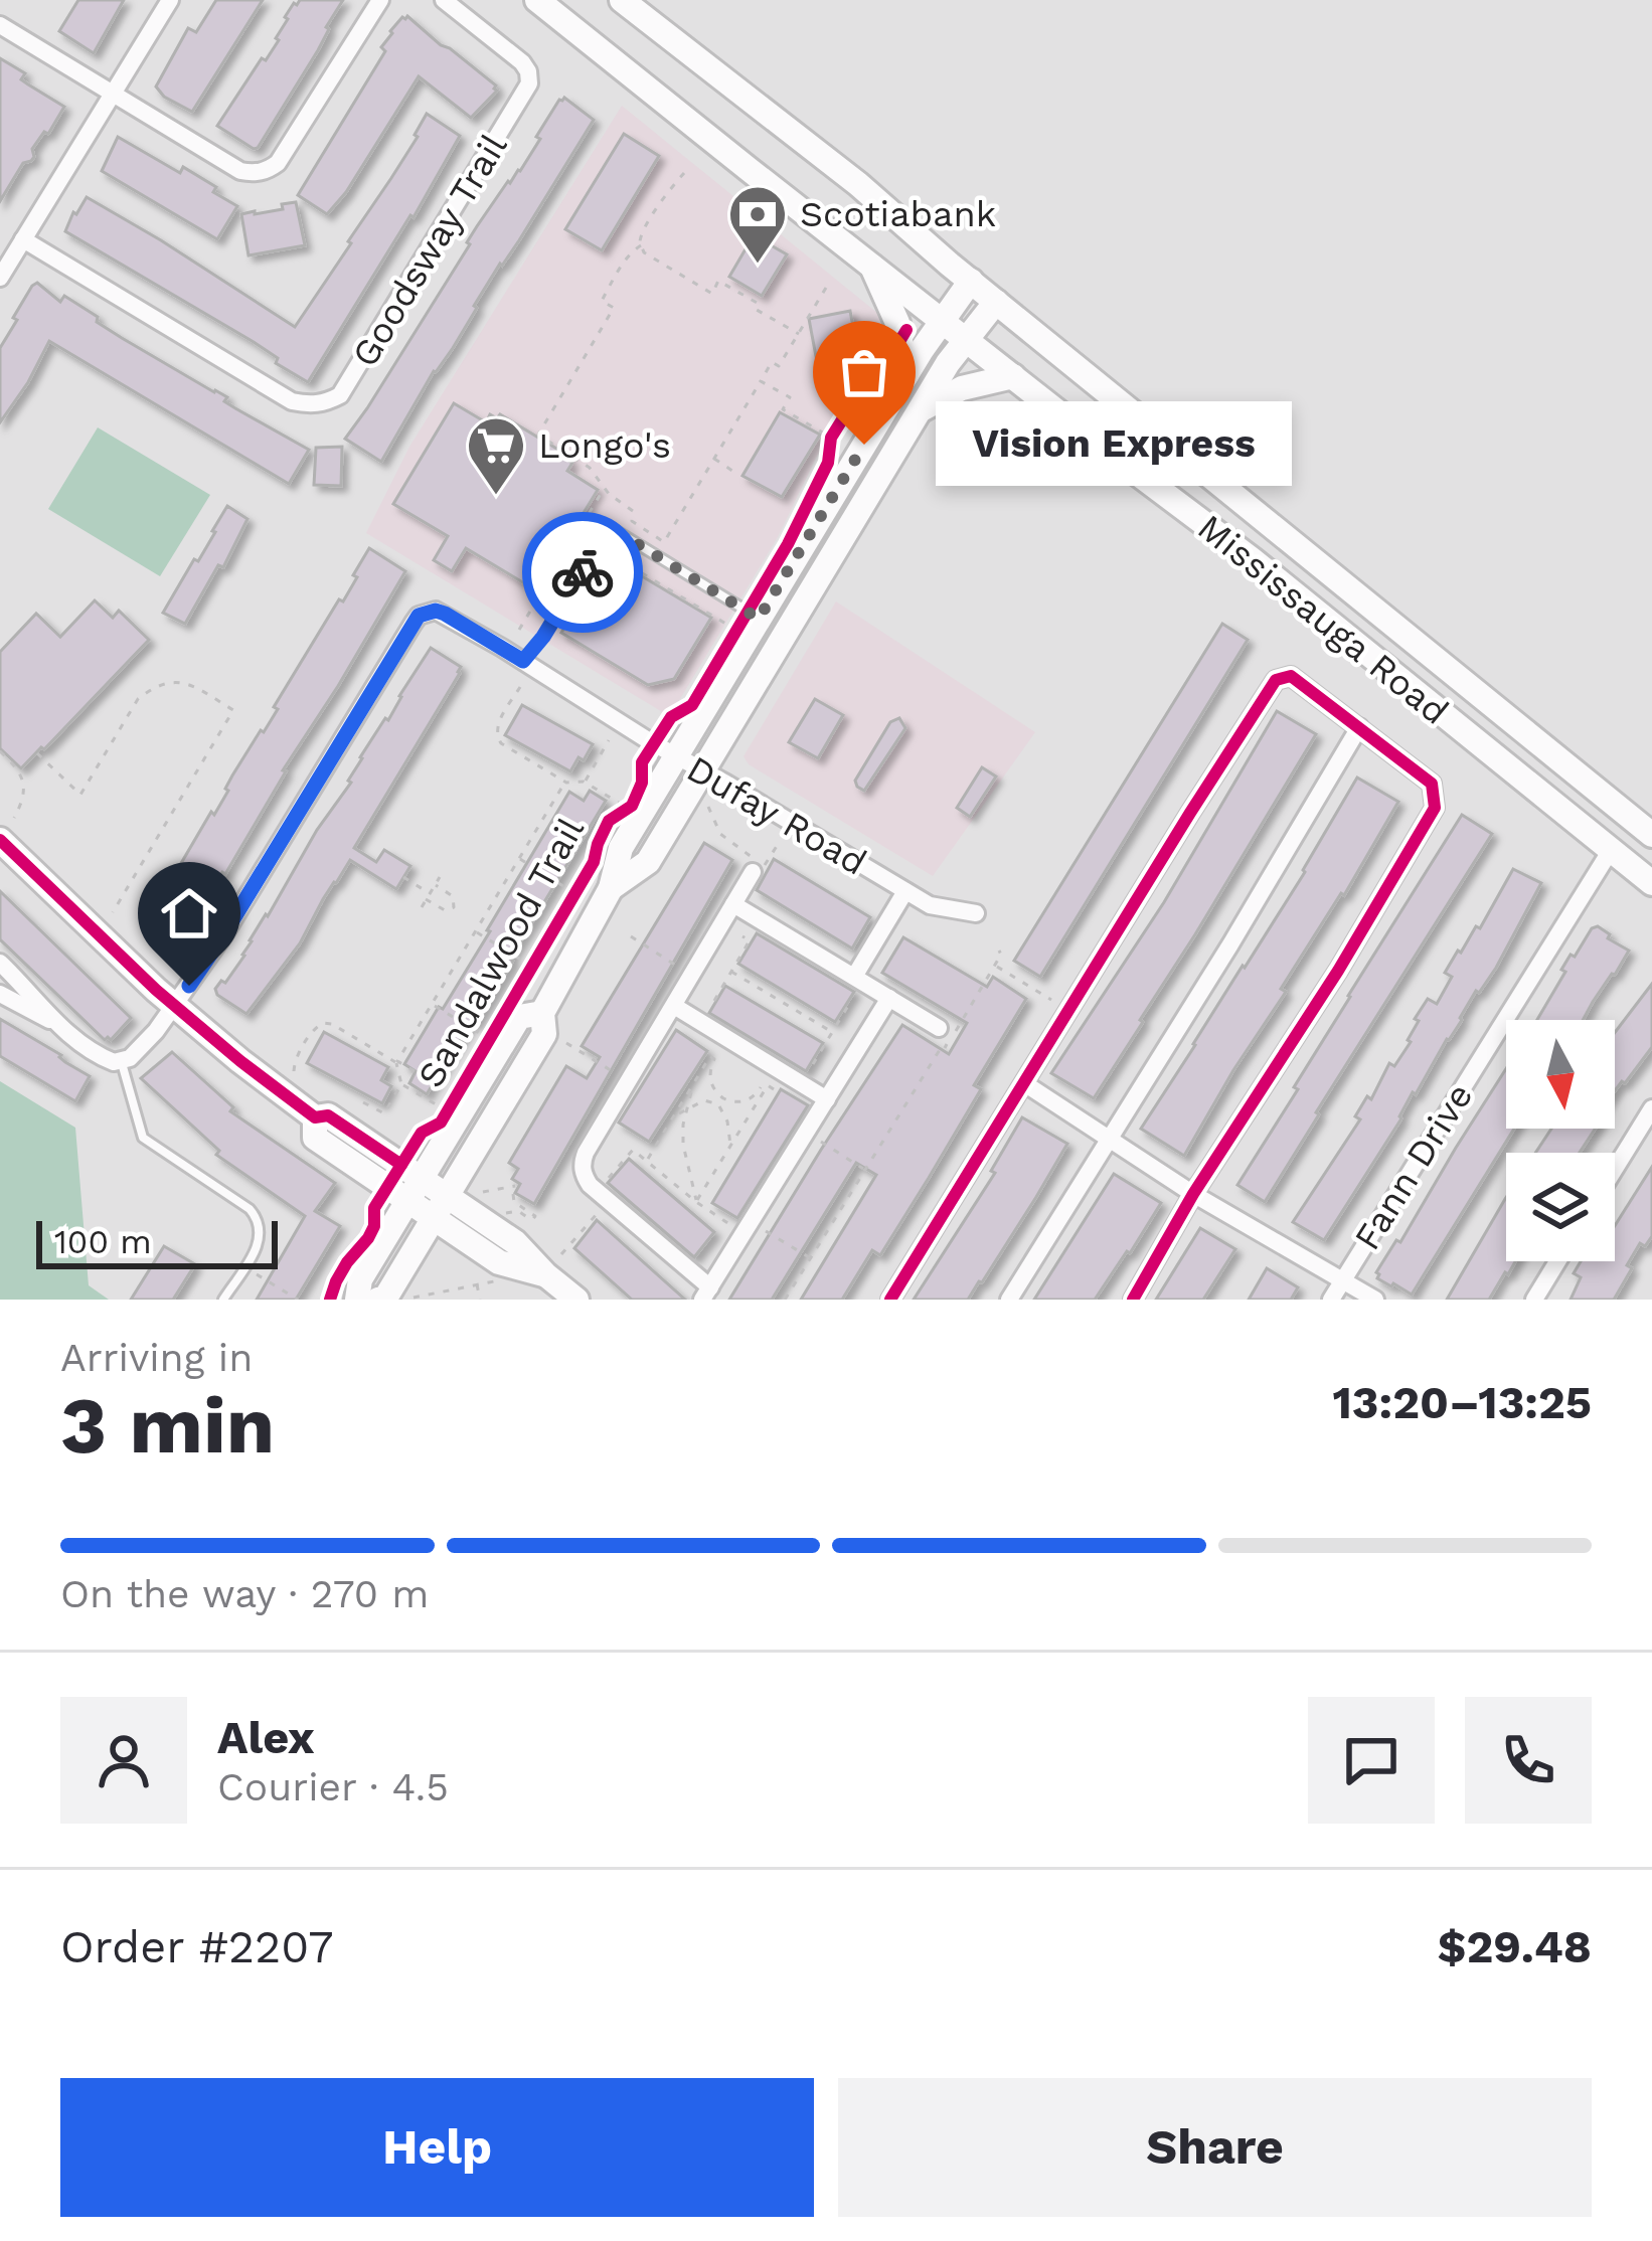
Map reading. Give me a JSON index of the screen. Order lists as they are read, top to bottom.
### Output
{
  "streets": {
    "main road": ["Mississauga Road"],
    "street": ["Goodsway Trail", "Dufay Road", "Fann Drive"],
    "cycle path": ["Sandalwood Trail"]
  },
  "crossings": [
    ["Mississauga Road", "Fann Drive"]
  ],
  "places": {
    "bank": ["Scotiabank"],
    "other": ["Vision Express"],
    "supermarket": ["Longo's"]
  },
  "scale_bar": "100 m",
  "north": "bottom",
  "page": {
    "bubble": "Vision Express",
    "scale": "100 m",
    "heading": ["3 min", "Arriving in", "13:20–13:25"],
    "panel": [
      "Alex",
      "Courier · 4.5",
      "Order #2207",
      "$29.48"
    ],
    "bar": "On the way · 270 m",
    "buttons": ["Help", "Share"]
  }
}
